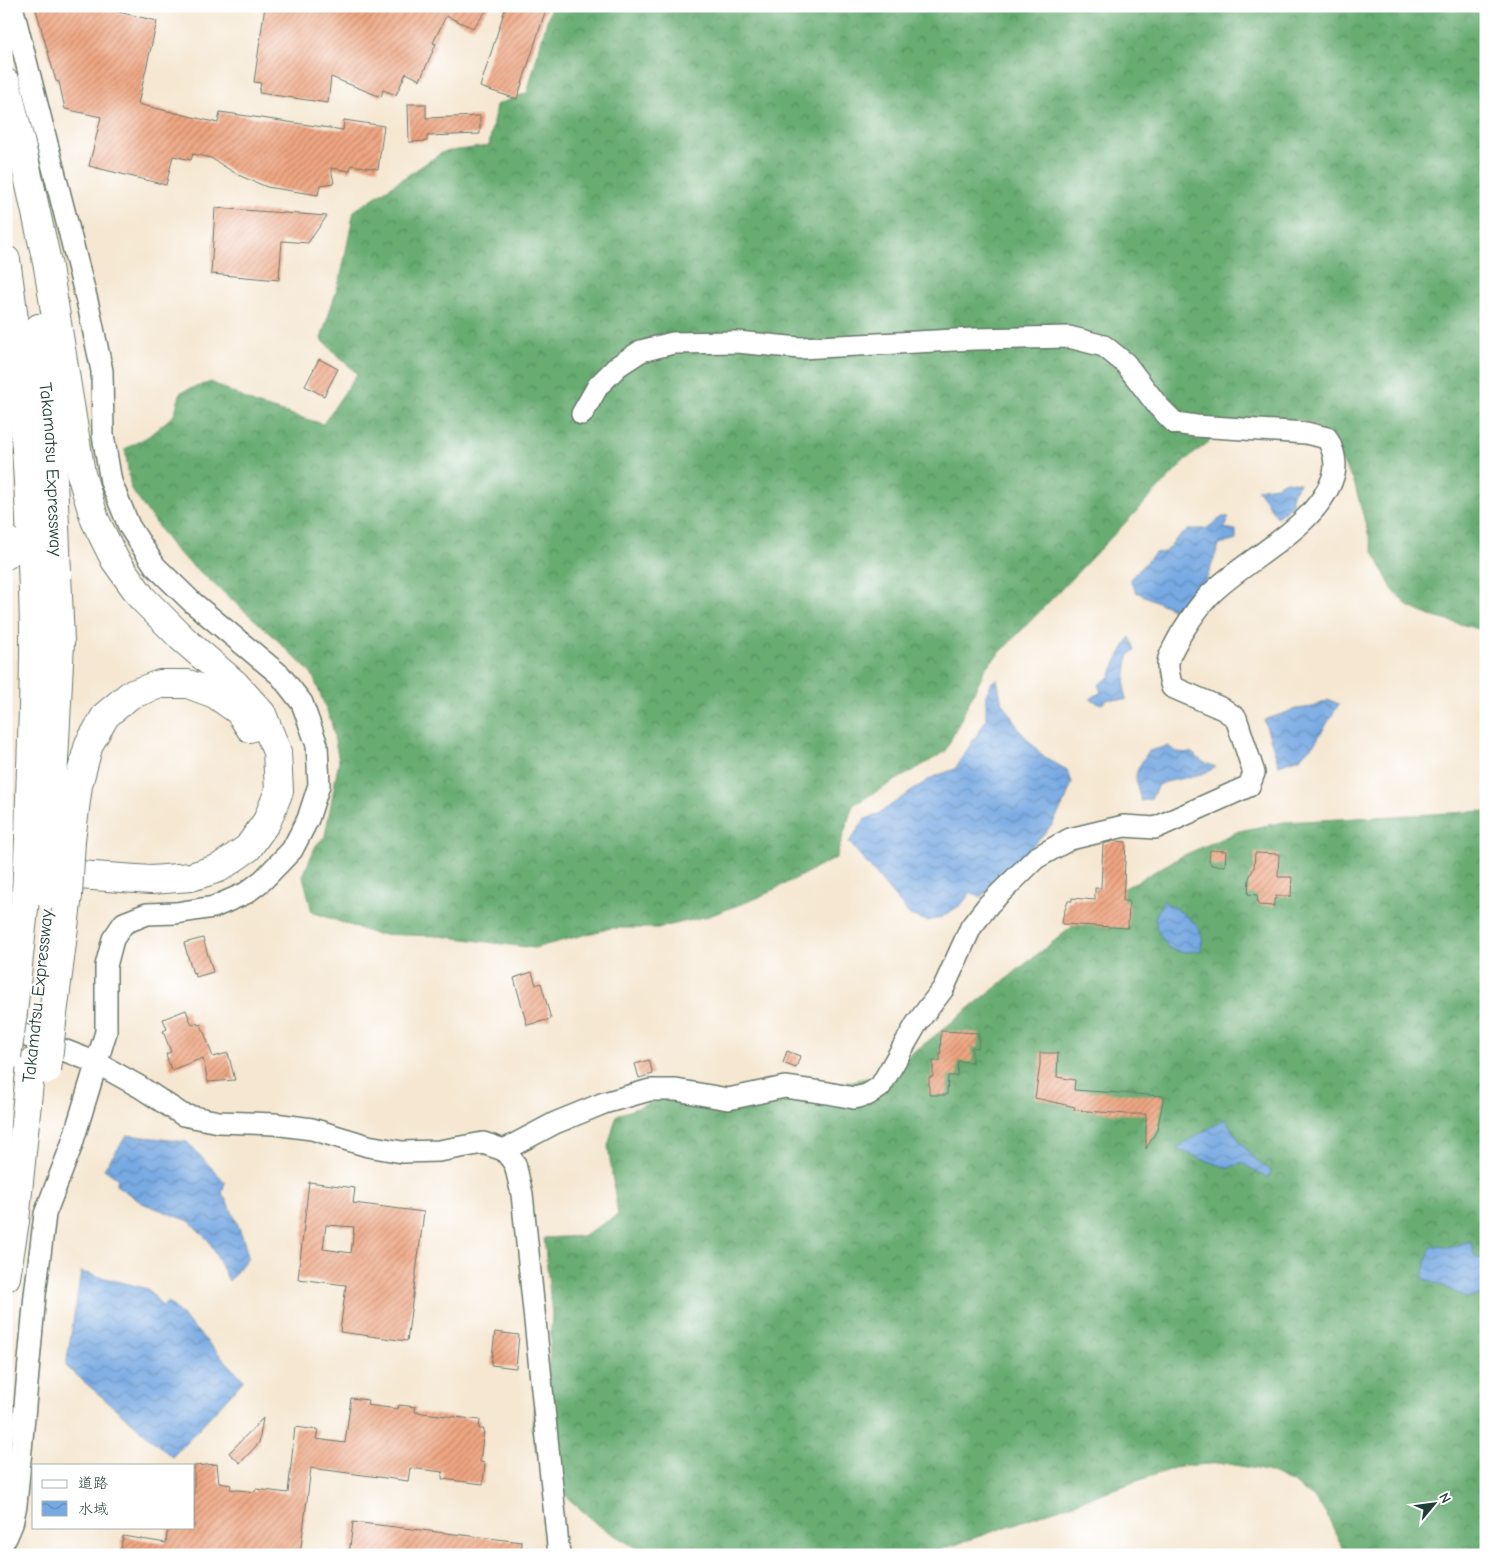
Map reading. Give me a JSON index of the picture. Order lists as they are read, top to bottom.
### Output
{
  "streets": {
    "highway": ["Takamatsu Expressway"]
  },
  "legend": ["道路", "水域"],
  "north": "top right"
}
